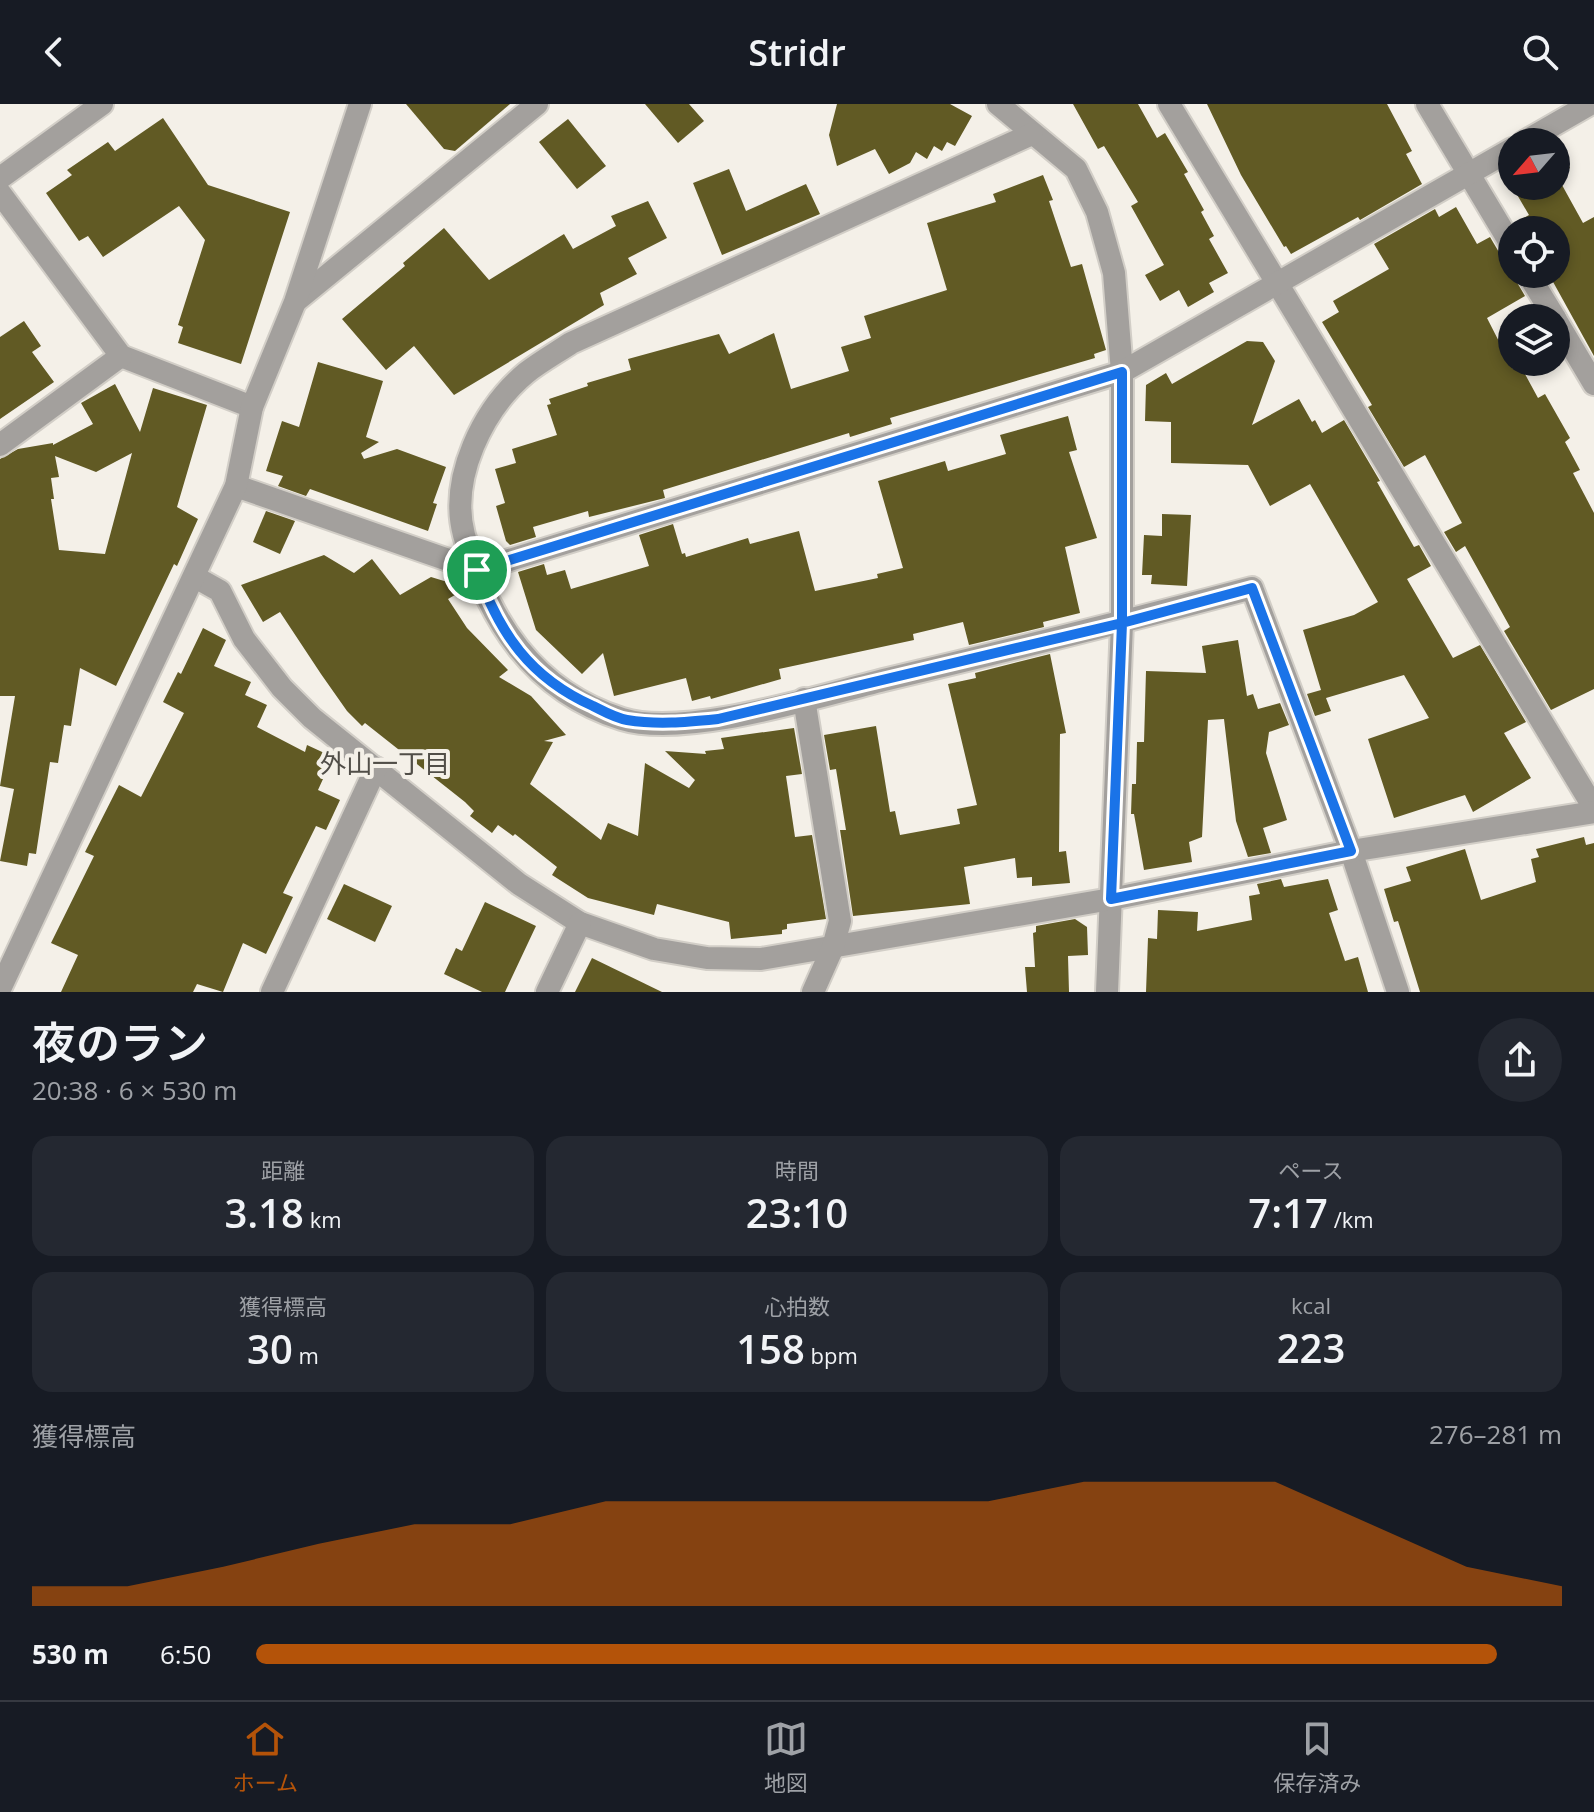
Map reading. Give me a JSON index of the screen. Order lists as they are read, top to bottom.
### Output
{
  "districts": ["外山一丁目"],
  "north": "bottom left",
  "page": {
    "header": "Stridr",
    "heading": ["夜のラン", "20:38 · 6 × 530 m"],
    "stats": [
      ["距離", "3.18 km"],
      ["時間", "23:10"],
      ["ペース", "7:17 /km"],
      ["獲得標高", "30 m"],
      ["心拍数", "158 bpm"],
      ["kcal", "223"]
    ],
    "chart": ["獲得標高", "276–281 m"],
    "list": [
      {
        "name": "530 m",
        "note": "6:50"
      }
    ],
    "tabs": ["ホーム", "地図", "保存済み"]
  }
}
